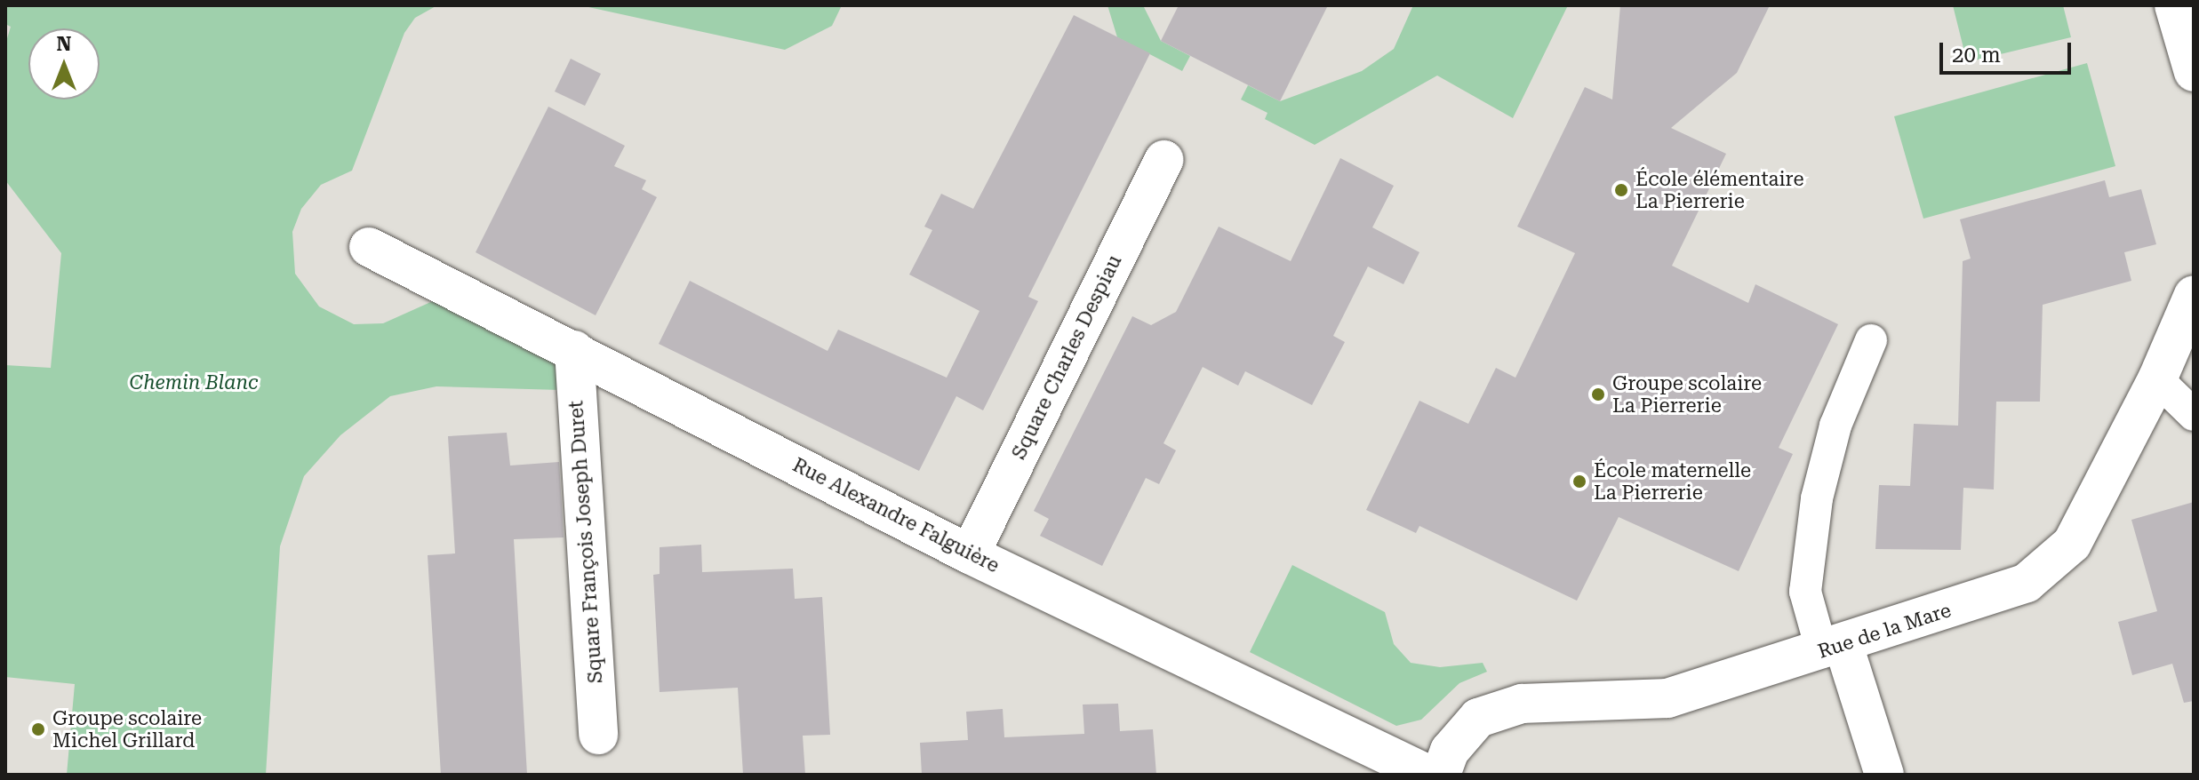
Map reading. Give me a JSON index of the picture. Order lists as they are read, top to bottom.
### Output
{
  "streets": {
    "street": [
      "Square Charles Despiau",
      "Rue Alexandre Falguière",
      "Square François Joseph Duret",
      "Rue de la Mare"
    ]
  },
  "crossings": [
    ["Square Charles Despiau", "Rue Alexandre Falguière"],
    ["Rue Alexandre Falguière", "Square François Joseph Duret"]
  ],
  "parks": ["Chemin Blanc"],
  "places": [
    "École élémentaire La Pierrerie",
    "Groupe scolaire La Pierrerie",
    "École maternelle La Pierrerie",
    "Groupe scolaire Michel Grillard"
  ],
  "scale_bar": "20 m",
  "north": "top"
}
